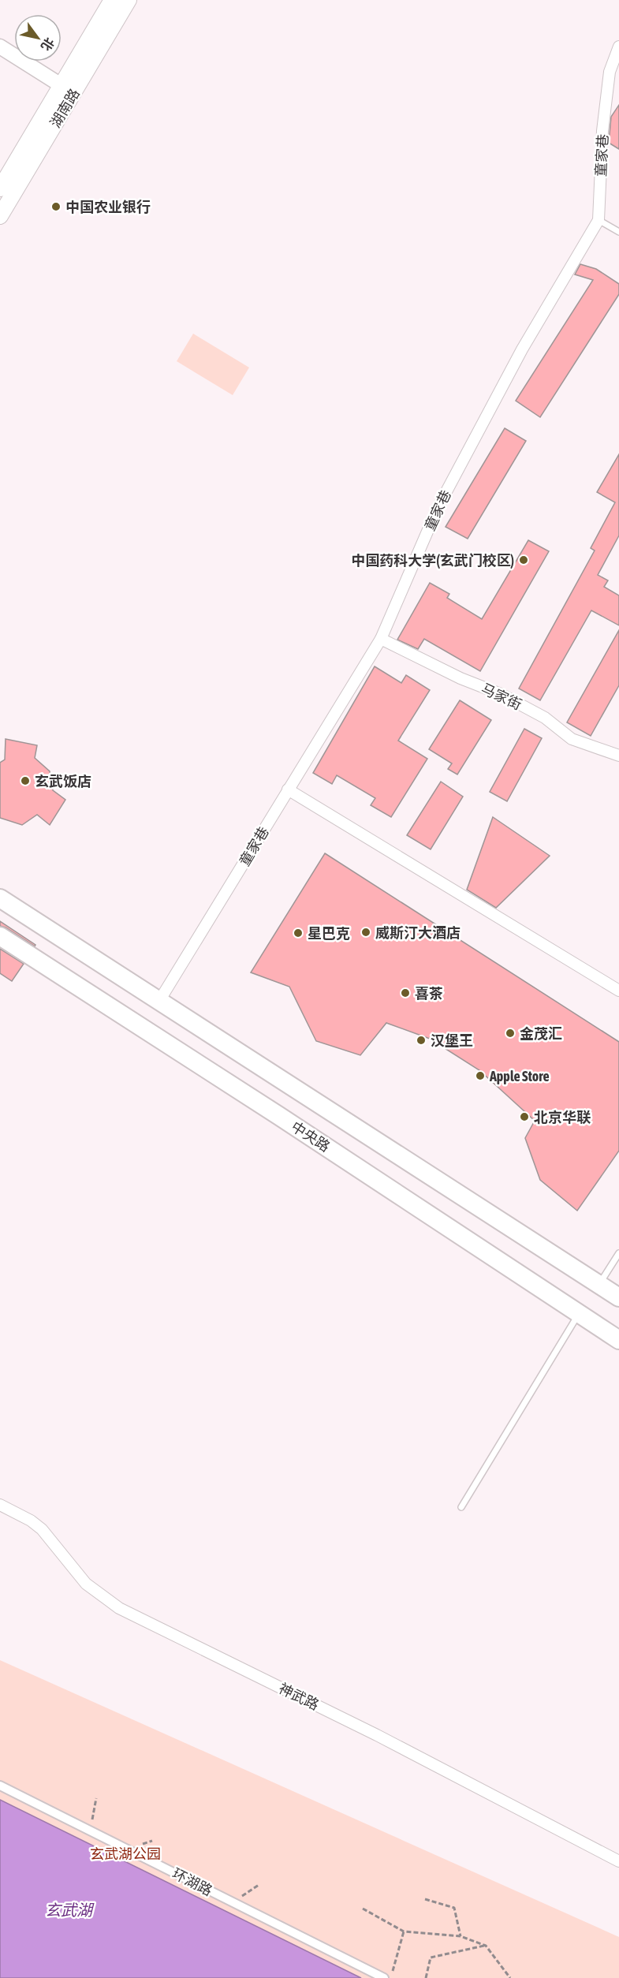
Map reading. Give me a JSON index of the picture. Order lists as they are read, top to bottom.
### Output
{
  "streets": {
    "main road": ["湖南路", "中央路"],
    "street": [
      "童家巷",
      "马家街",
      "神武路",
      "环湖路"
    ]
  },
  "crossings": [
    ["童家巷", "马家街"]
  ],
  "water": ["玄武湖"],
  "parks": ["玄武湖公园"],
  "places": [
    "中国农业银行",
    "中国药科大学(玄武门校区)",
    "玄武饭店",
    "威斯汀大酒店",
    "星巴克",
    "喜茶",
    "金茂汇",
    "汉堡王",
    "Apple Store",
    "北京华联"
  ],
  "north": "bottom right"
}
